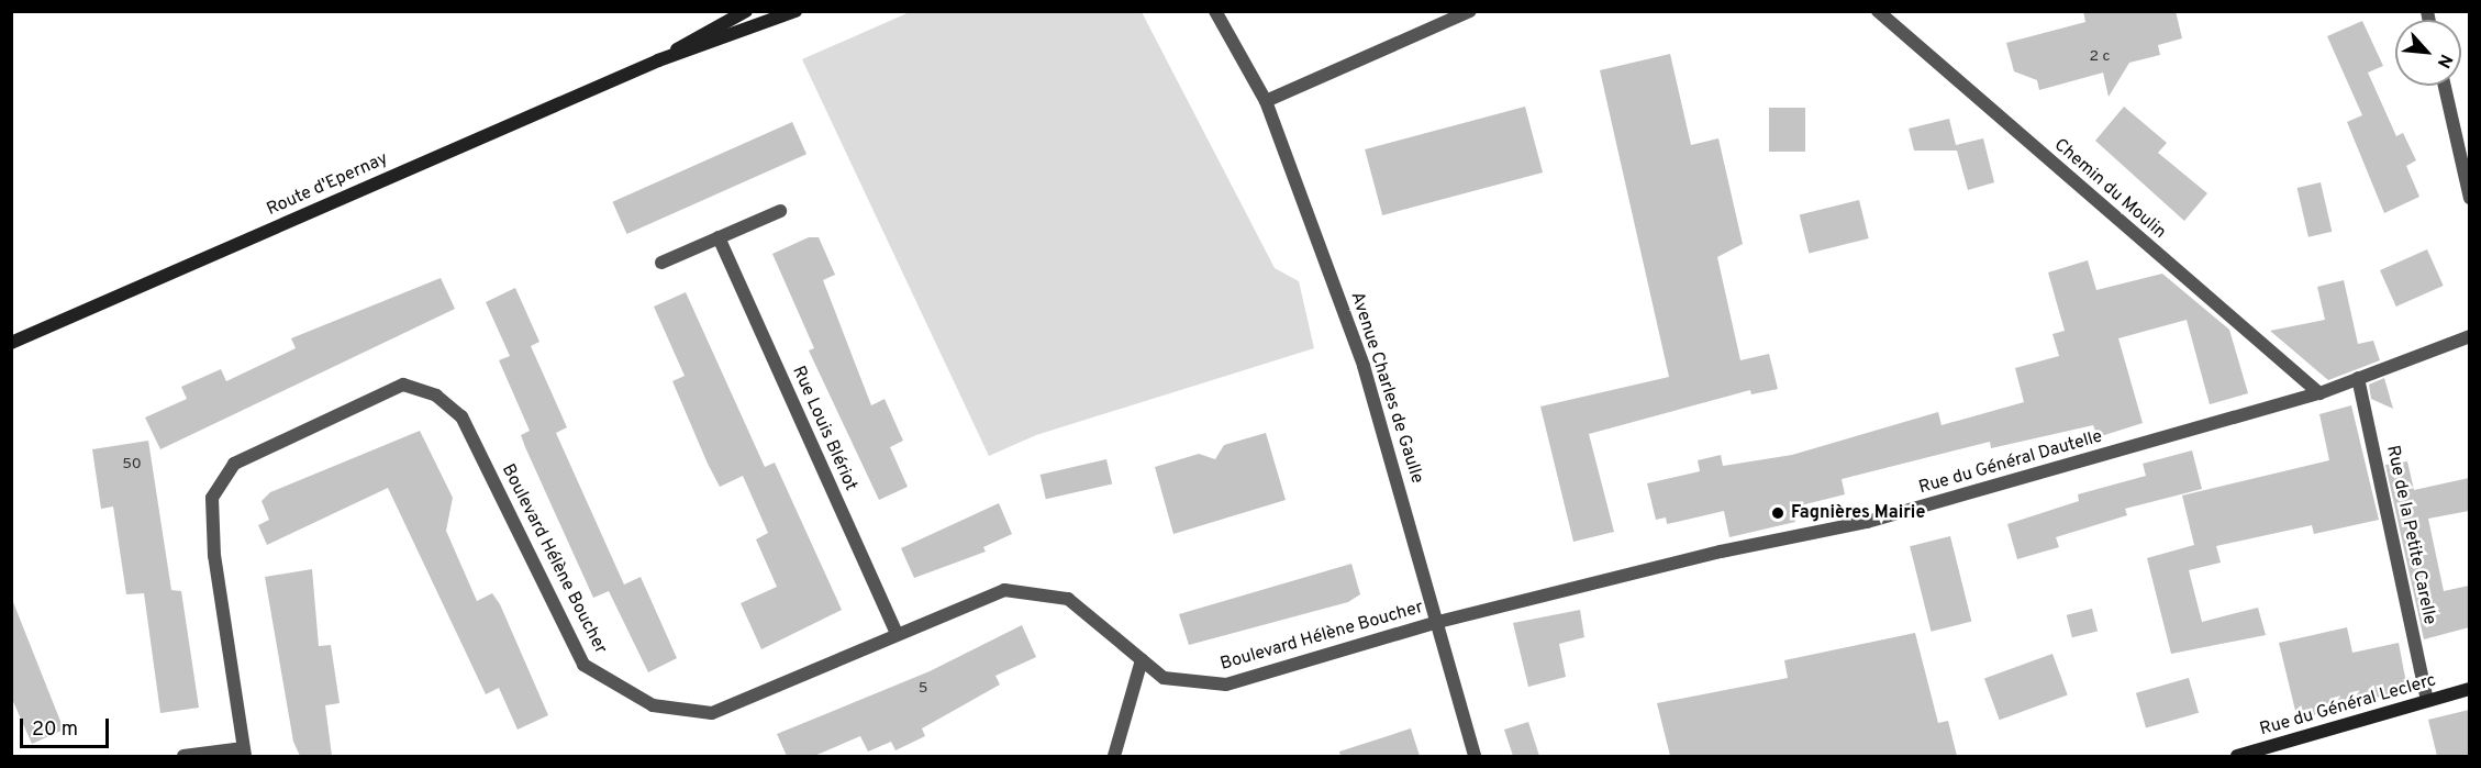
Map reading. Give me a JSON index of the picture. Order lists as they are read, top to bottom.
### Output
{
  "streets": {
    "main road": ["Route d'Epernay", "Rue du Général Leclerc"],
    "street": [
      "Chemin du Moulin",
      "Avenue Charles de Gaulle",
      "Rue Louis Blériot",
      "Rue du Général Dautelle",
      "Rue de la Petite Carelle",
      "Boulevard Hélène Boucher"
    ]
  },
  "crossings": [
    ["Chemin du Moulin", "Rue du Général Dautelle"],
    ["Avenue Charles de Gaulle", "Rue du Général Dautelle"],
    ["Avenue Charles de Gaulle", "Boulevard Hélène Boucher"],
    ["Rue Louis Blériot", "Boulevard Hélène Boucher"],
    ["Rue du Général Dautelle", "Rue de la Petite Carelle"],
    ["Rue du Général Dautelle", "Boulevard Hélène Boucher"],
    ["Rue de la Petite Carelle", "Rue du Général Leclerc"]
  ],
  "places": ["Fagnières Mairie"],
  "house_numbers": ["2 c", "50", "5"],
  "scale_bar": "20 m",
  "north": "bottom right"
}
